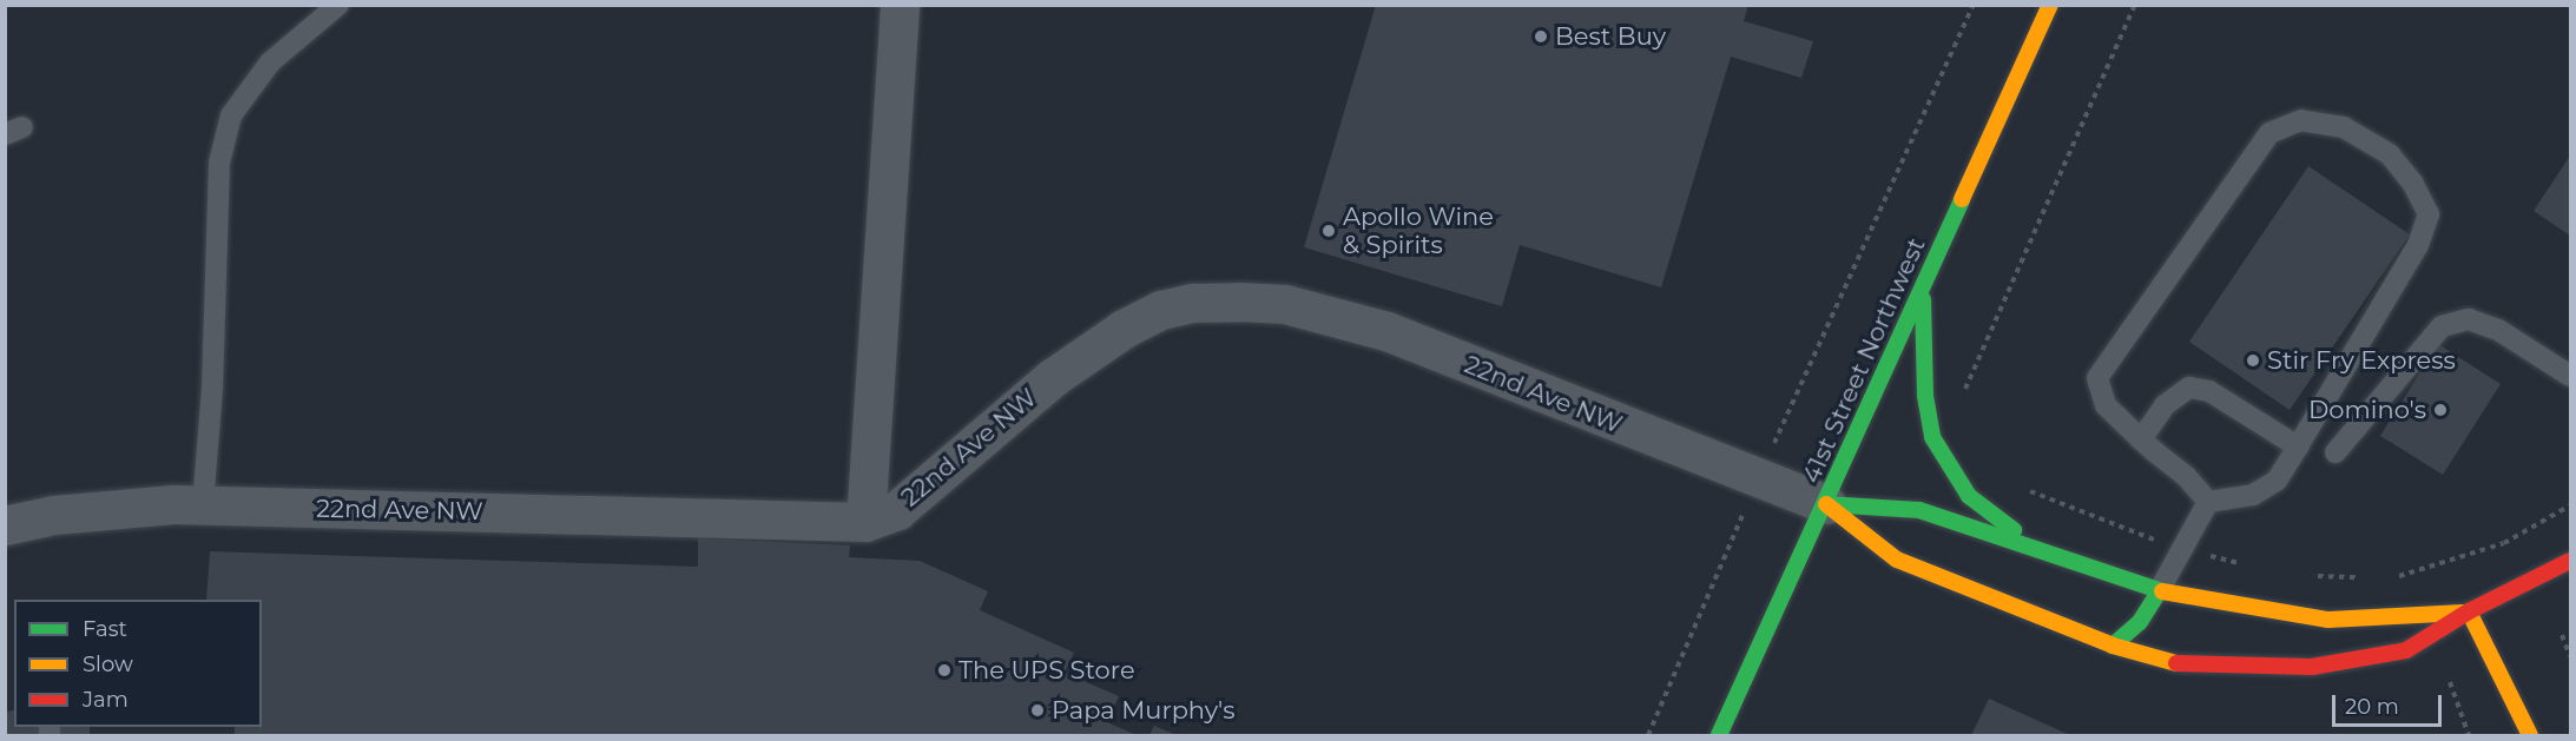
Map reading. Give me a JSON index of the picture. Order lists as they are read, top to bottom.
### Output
{
  "streets": {
    "street": ["41st Street Northwest", "22nd Ave NW"]
  },
  "crossings": [
    ["41st Street Northwest", "22nd Ave NW"]
  ],
  "places": [
    "Best Buy",
    "Apollo Wine & Spirits",
    "Stir Fry Express",
    "Domino's",
    "The UPS Store",
    "Papa Murphy's"
  ],
  "legend": ["Fast", "Slow", "Jam"],
  "scale_bar": "20 m"
}
